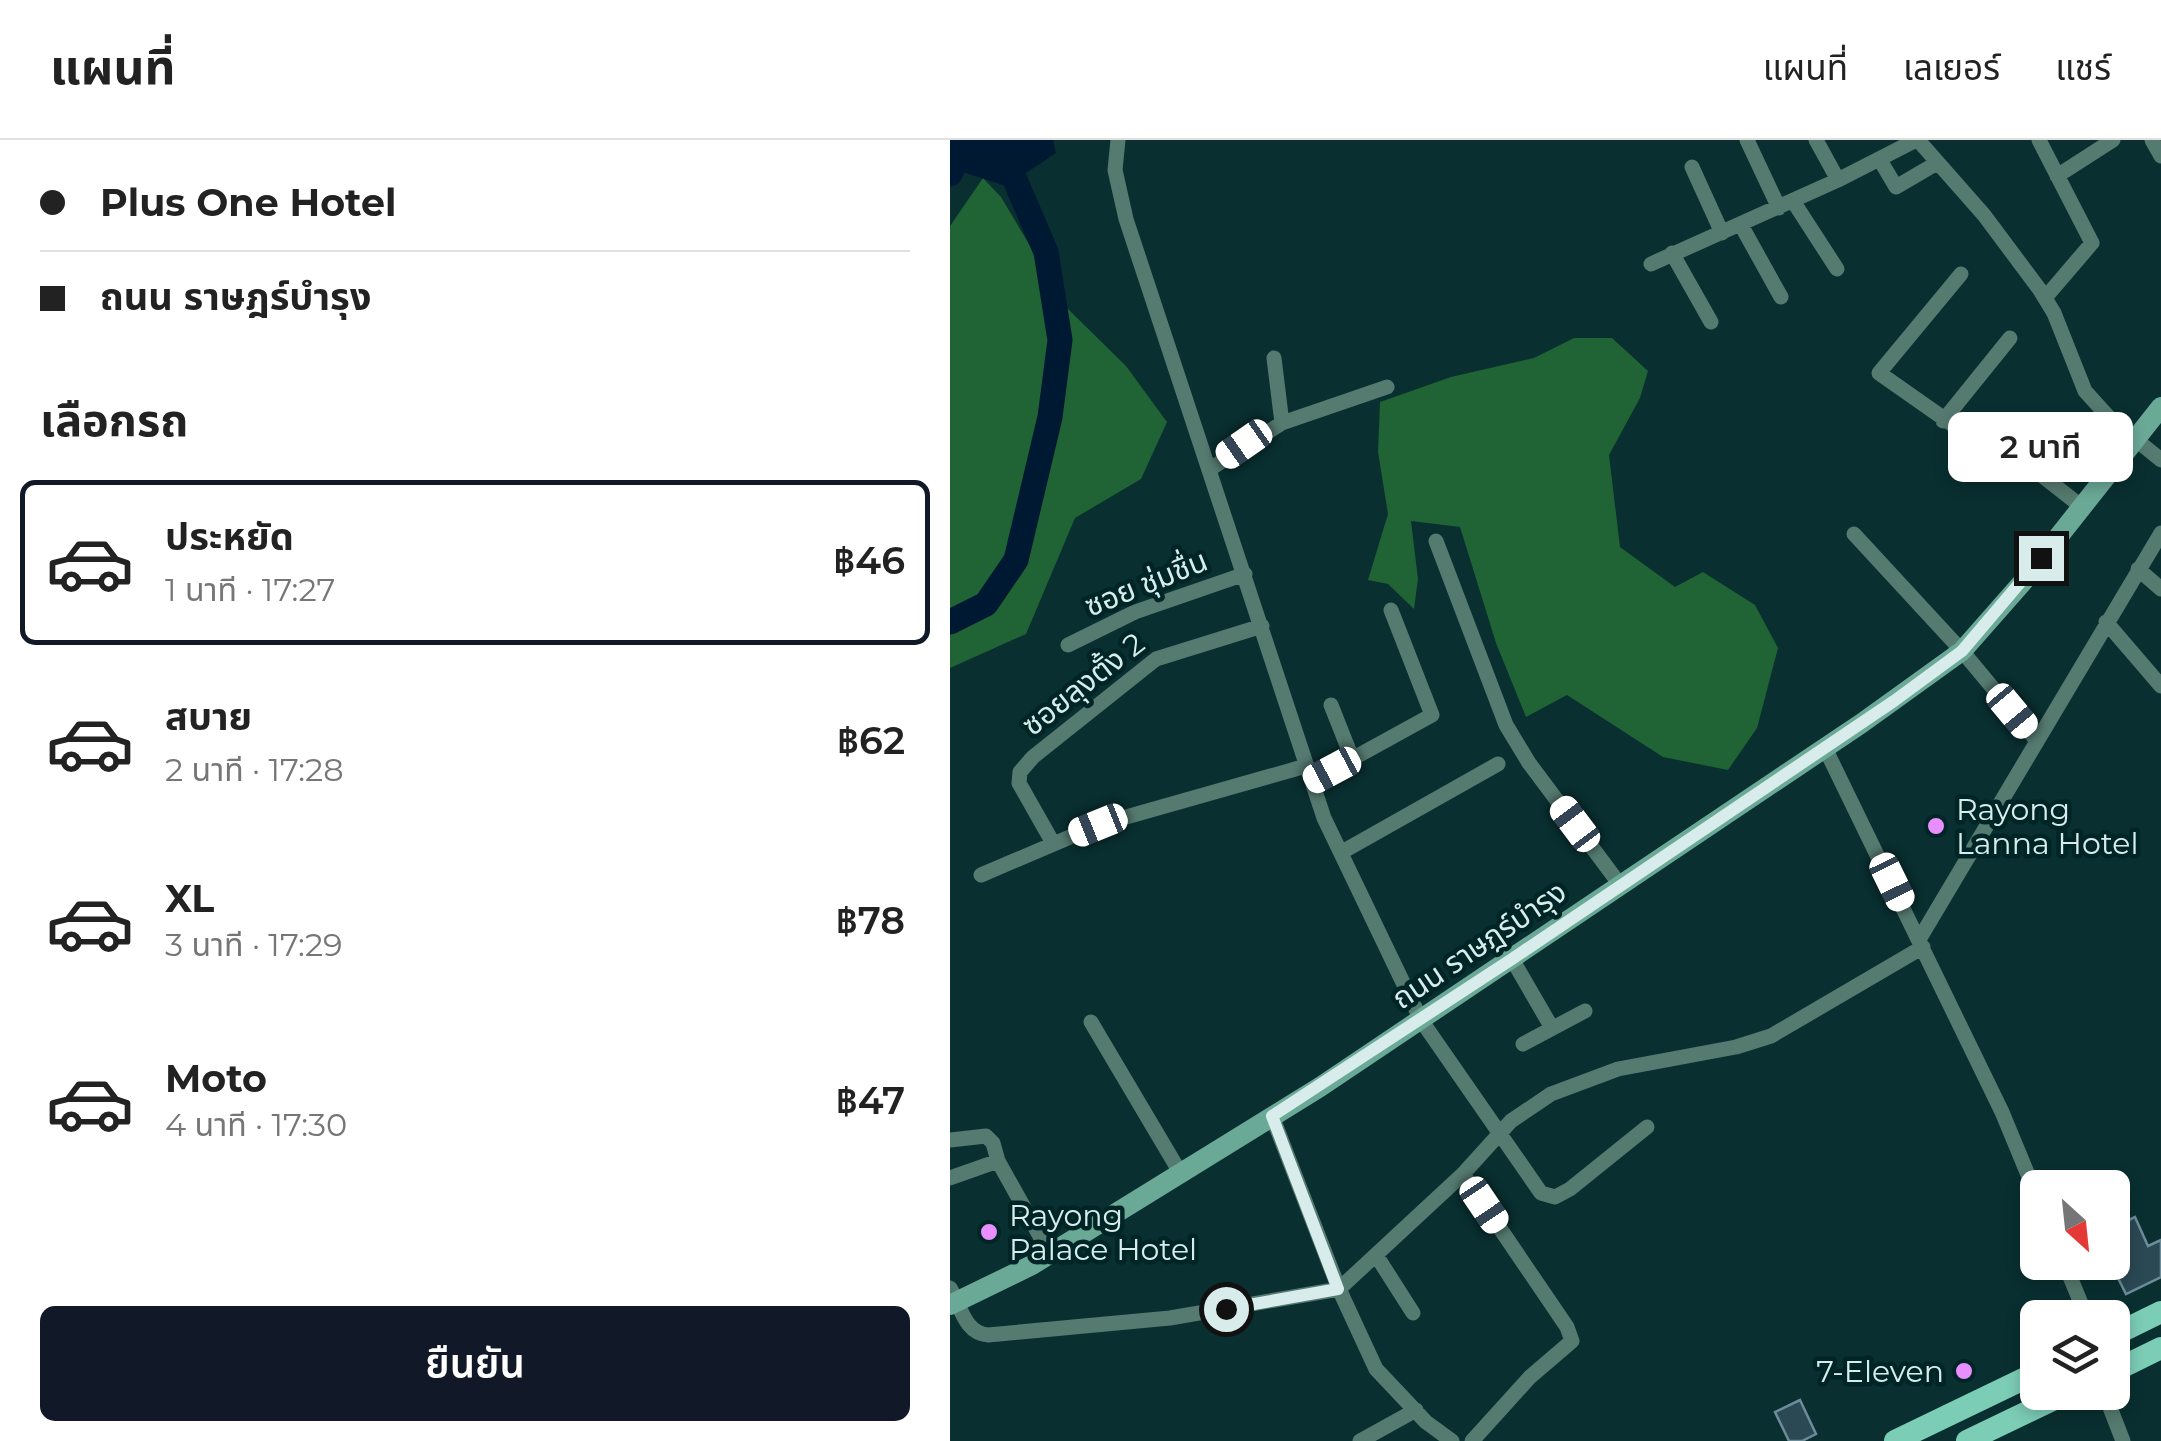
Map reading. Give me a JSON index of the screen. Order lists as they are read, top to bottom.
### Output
{
  "streets": {
    "street": ["ซอย ชุ่มชื่น", "ซอยลุงตั้ง 2", "ถนน ราษฎร์บำรุง"]
  },
  "places": ["Rayong Lanna Hotel", "Rayong Palace Hotel", "7-Eleven"],
  "north": "bottom right",
  "page": {
    "header": "แผนที่",
    "nav": ["แผนที่", "เลเยอร์", "แชร์"],
    "banner": ["Plus One Hotel", "ถนน ราษฎร์บำรุง"],
    "heading": "เลือกรถ",
    "bubble": "2 นาที",
    "list": [
      {
        "name": "ประหยัด",
        "note": "1 นาที · 17:27",
        "value": "฿46"
      },
      {
        "name": "สบาย",
        "note": "2 นาที · 17:28",
        "value": "฿62"
      },
      {
        "name": "XL",
        "note": "3 นาที · 17:29",
        "value": "฿78"
      },
      {
        "name": "Moto",
        "note": "4 นาที · 17:30",
        "value": "฿47"
      }
    ],
    "buttons": "ยืนยัน"
  }
}
